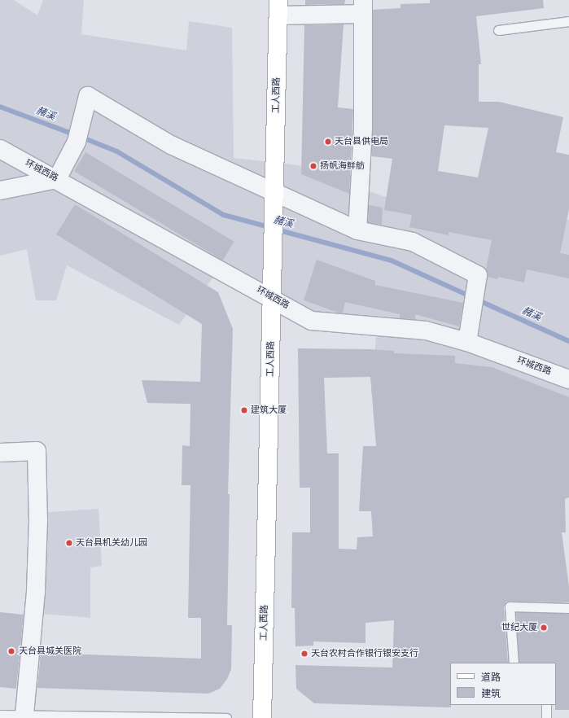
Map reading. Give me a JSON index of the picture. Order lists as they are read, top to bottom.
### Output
{
  "streets": {
    "main road": ["工人西路"],
    "street": ["环城西路"]
  },
  "crossings": [
    ["工人西路", "环城西路"]
  ],
  "water": ["赭溪"],
  "places": [
    "天台县供电局",
    "扬帆海鲜舫",
    "建筑大厦",
    "天台县机关幼儿园",
    "世纪大厦",
    "天台县城关医院",
    "天台农村合作银行银安支行"
  ],
  "legend": ["道路", "建筑"]
}
